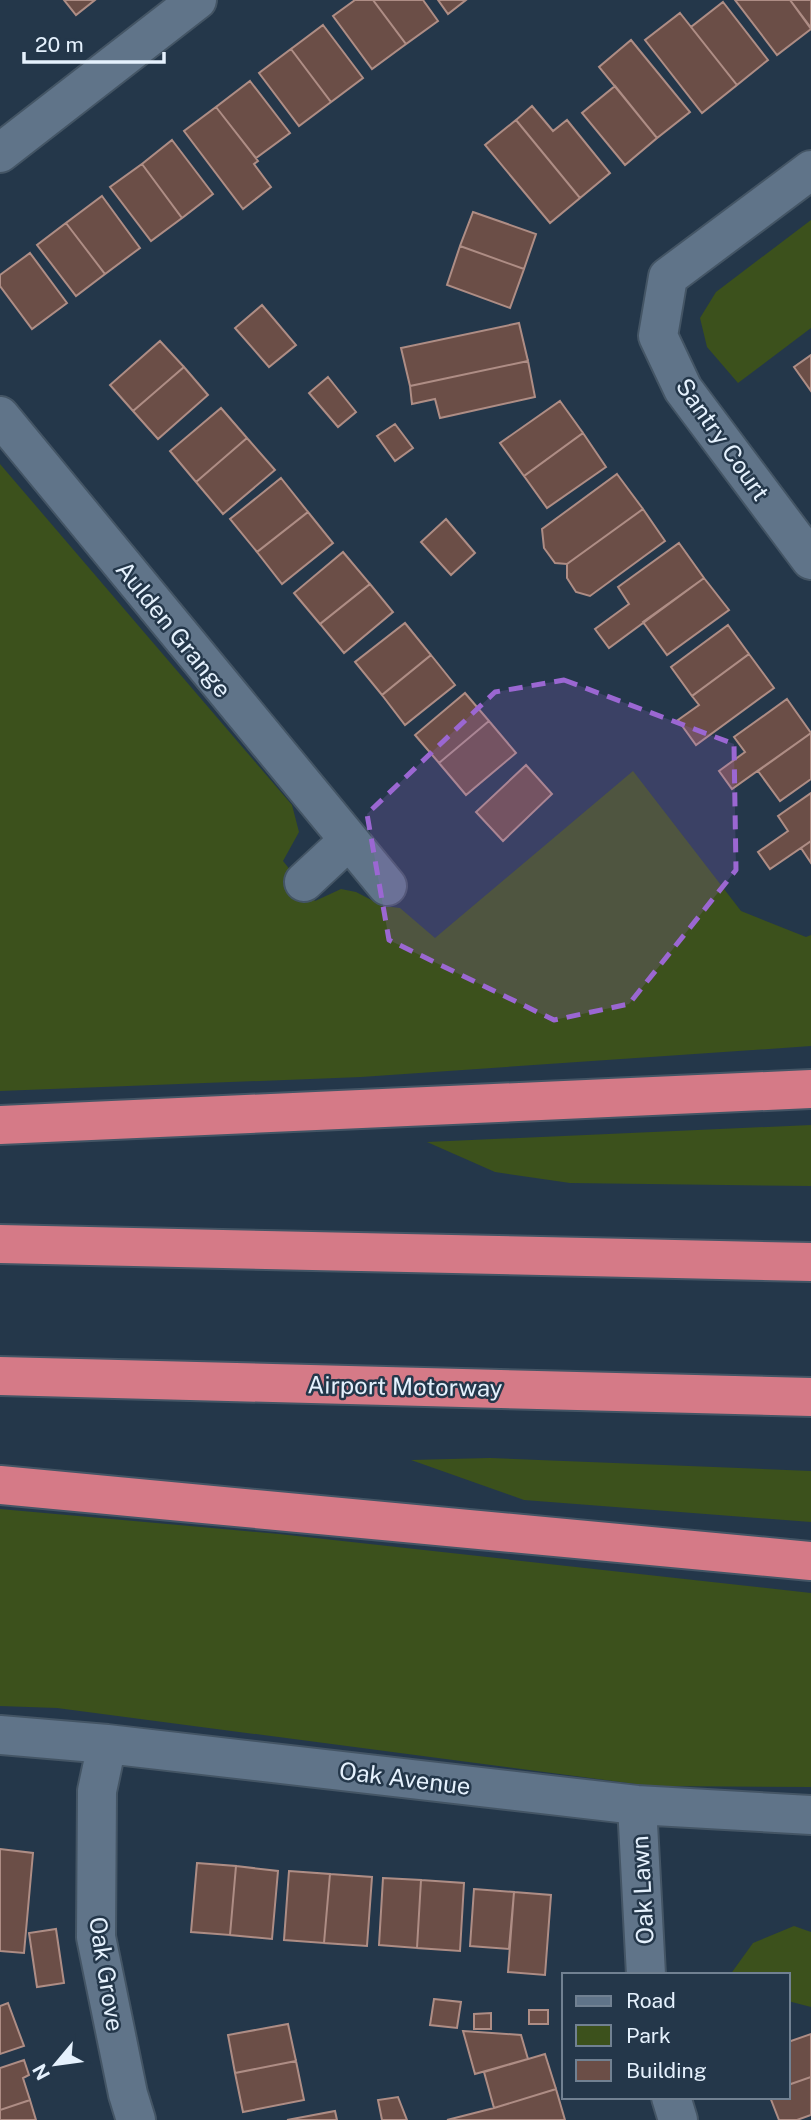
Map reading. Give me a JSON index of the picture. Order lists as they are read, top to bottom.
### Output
{
  "streets": {
    "highway": ["Airport Motorway"],
    "street": [
      "Santry Court",
      "Aulden Grange",
      "Oak Avenue",
      "Oak Lawn",
      "Oak Grove"
    ]
  },
  "crossings": [
    ["Oak Avenue", "Oak Lawn"],
    ["Oak Avenue", "Oak Grove"]
  ],
  "legend": ["Road", "Park", "Building"],
  "scale_bar": "20 m",
  "north": "bottom left"
}
